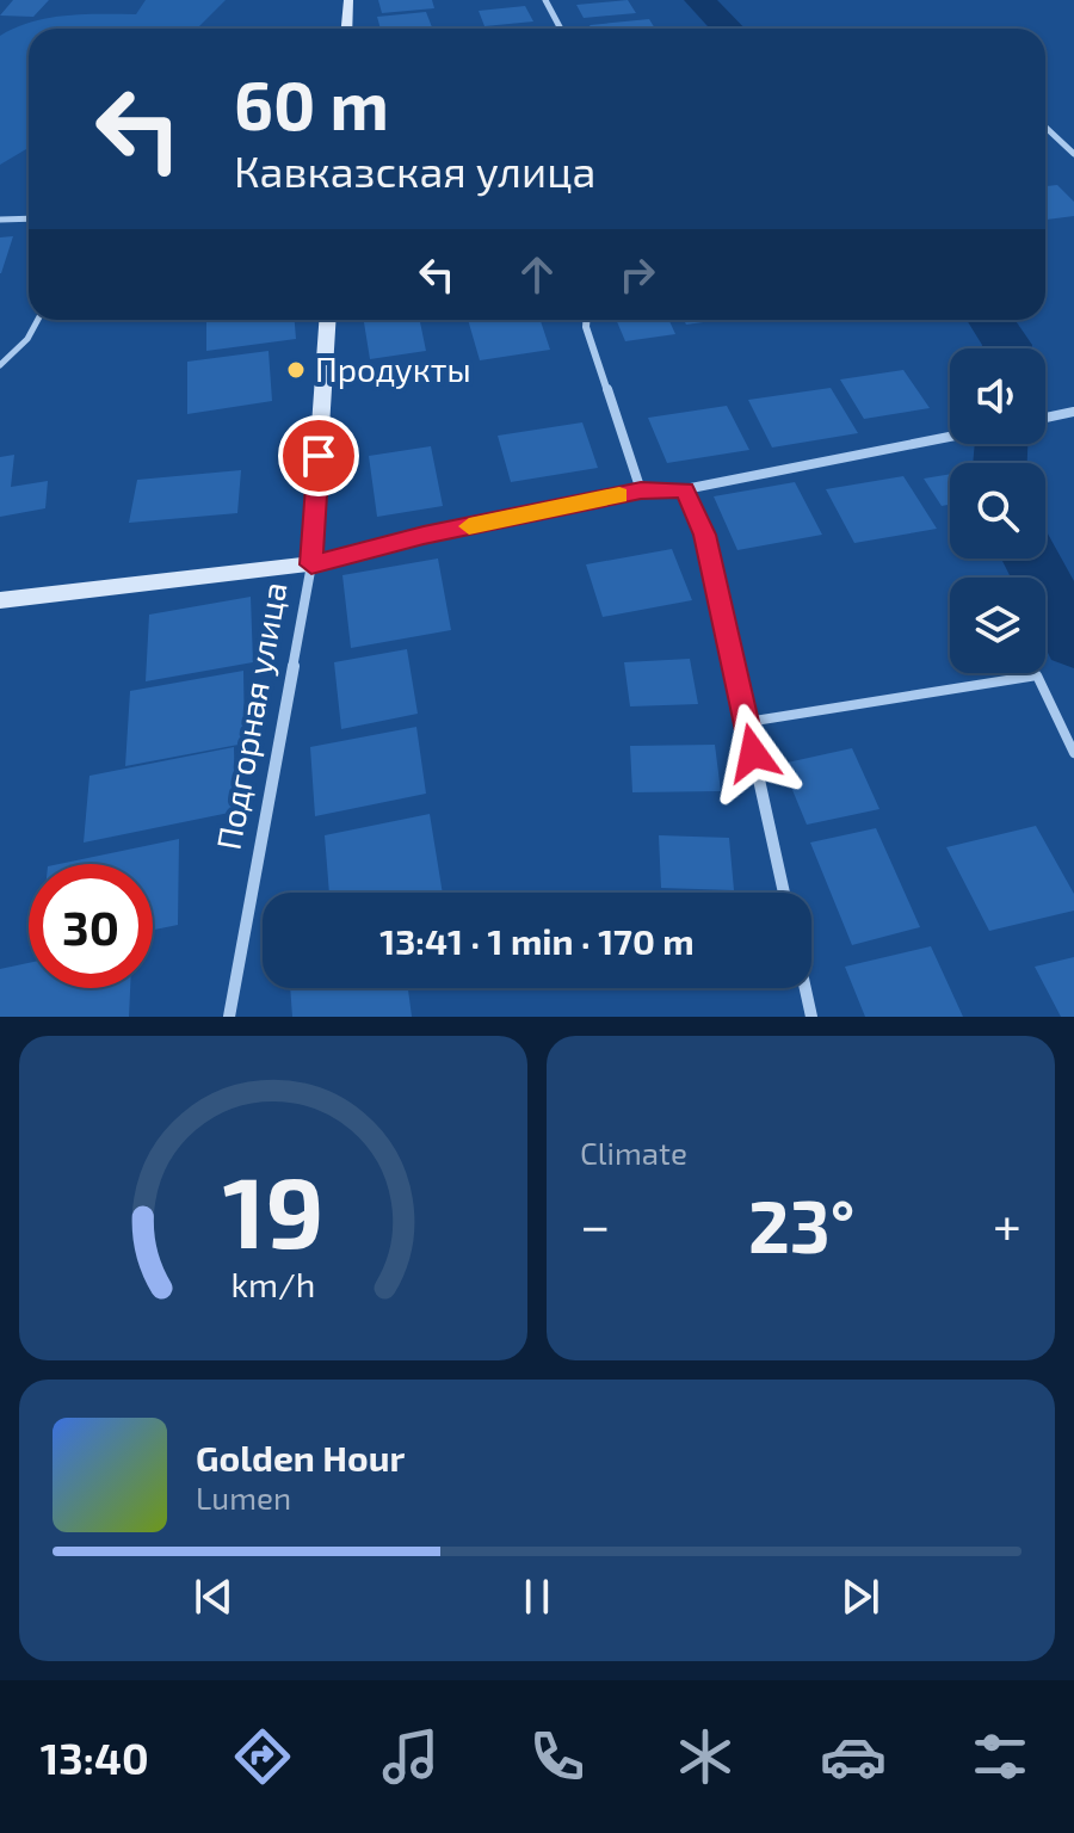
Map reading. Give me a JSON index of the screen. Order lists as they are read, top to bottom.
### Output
{
  "streets": {
    "main road": ["Подгорная улица"]
  },
  "places": ["Продукты"],
  "page": {
    "turn": ["60 m", "Кавказская улица"],
    "limit": "30",
    "trip": "13:41 · 1 min · 170 m",
    "tile": "Climate",
    "heat": ["−", "23°", "+"],
    "song": ["Golden Hour", "Lumen"],
    "tabs": "13:40",
    "gauge": ["19", "km/h"]
  }
}
